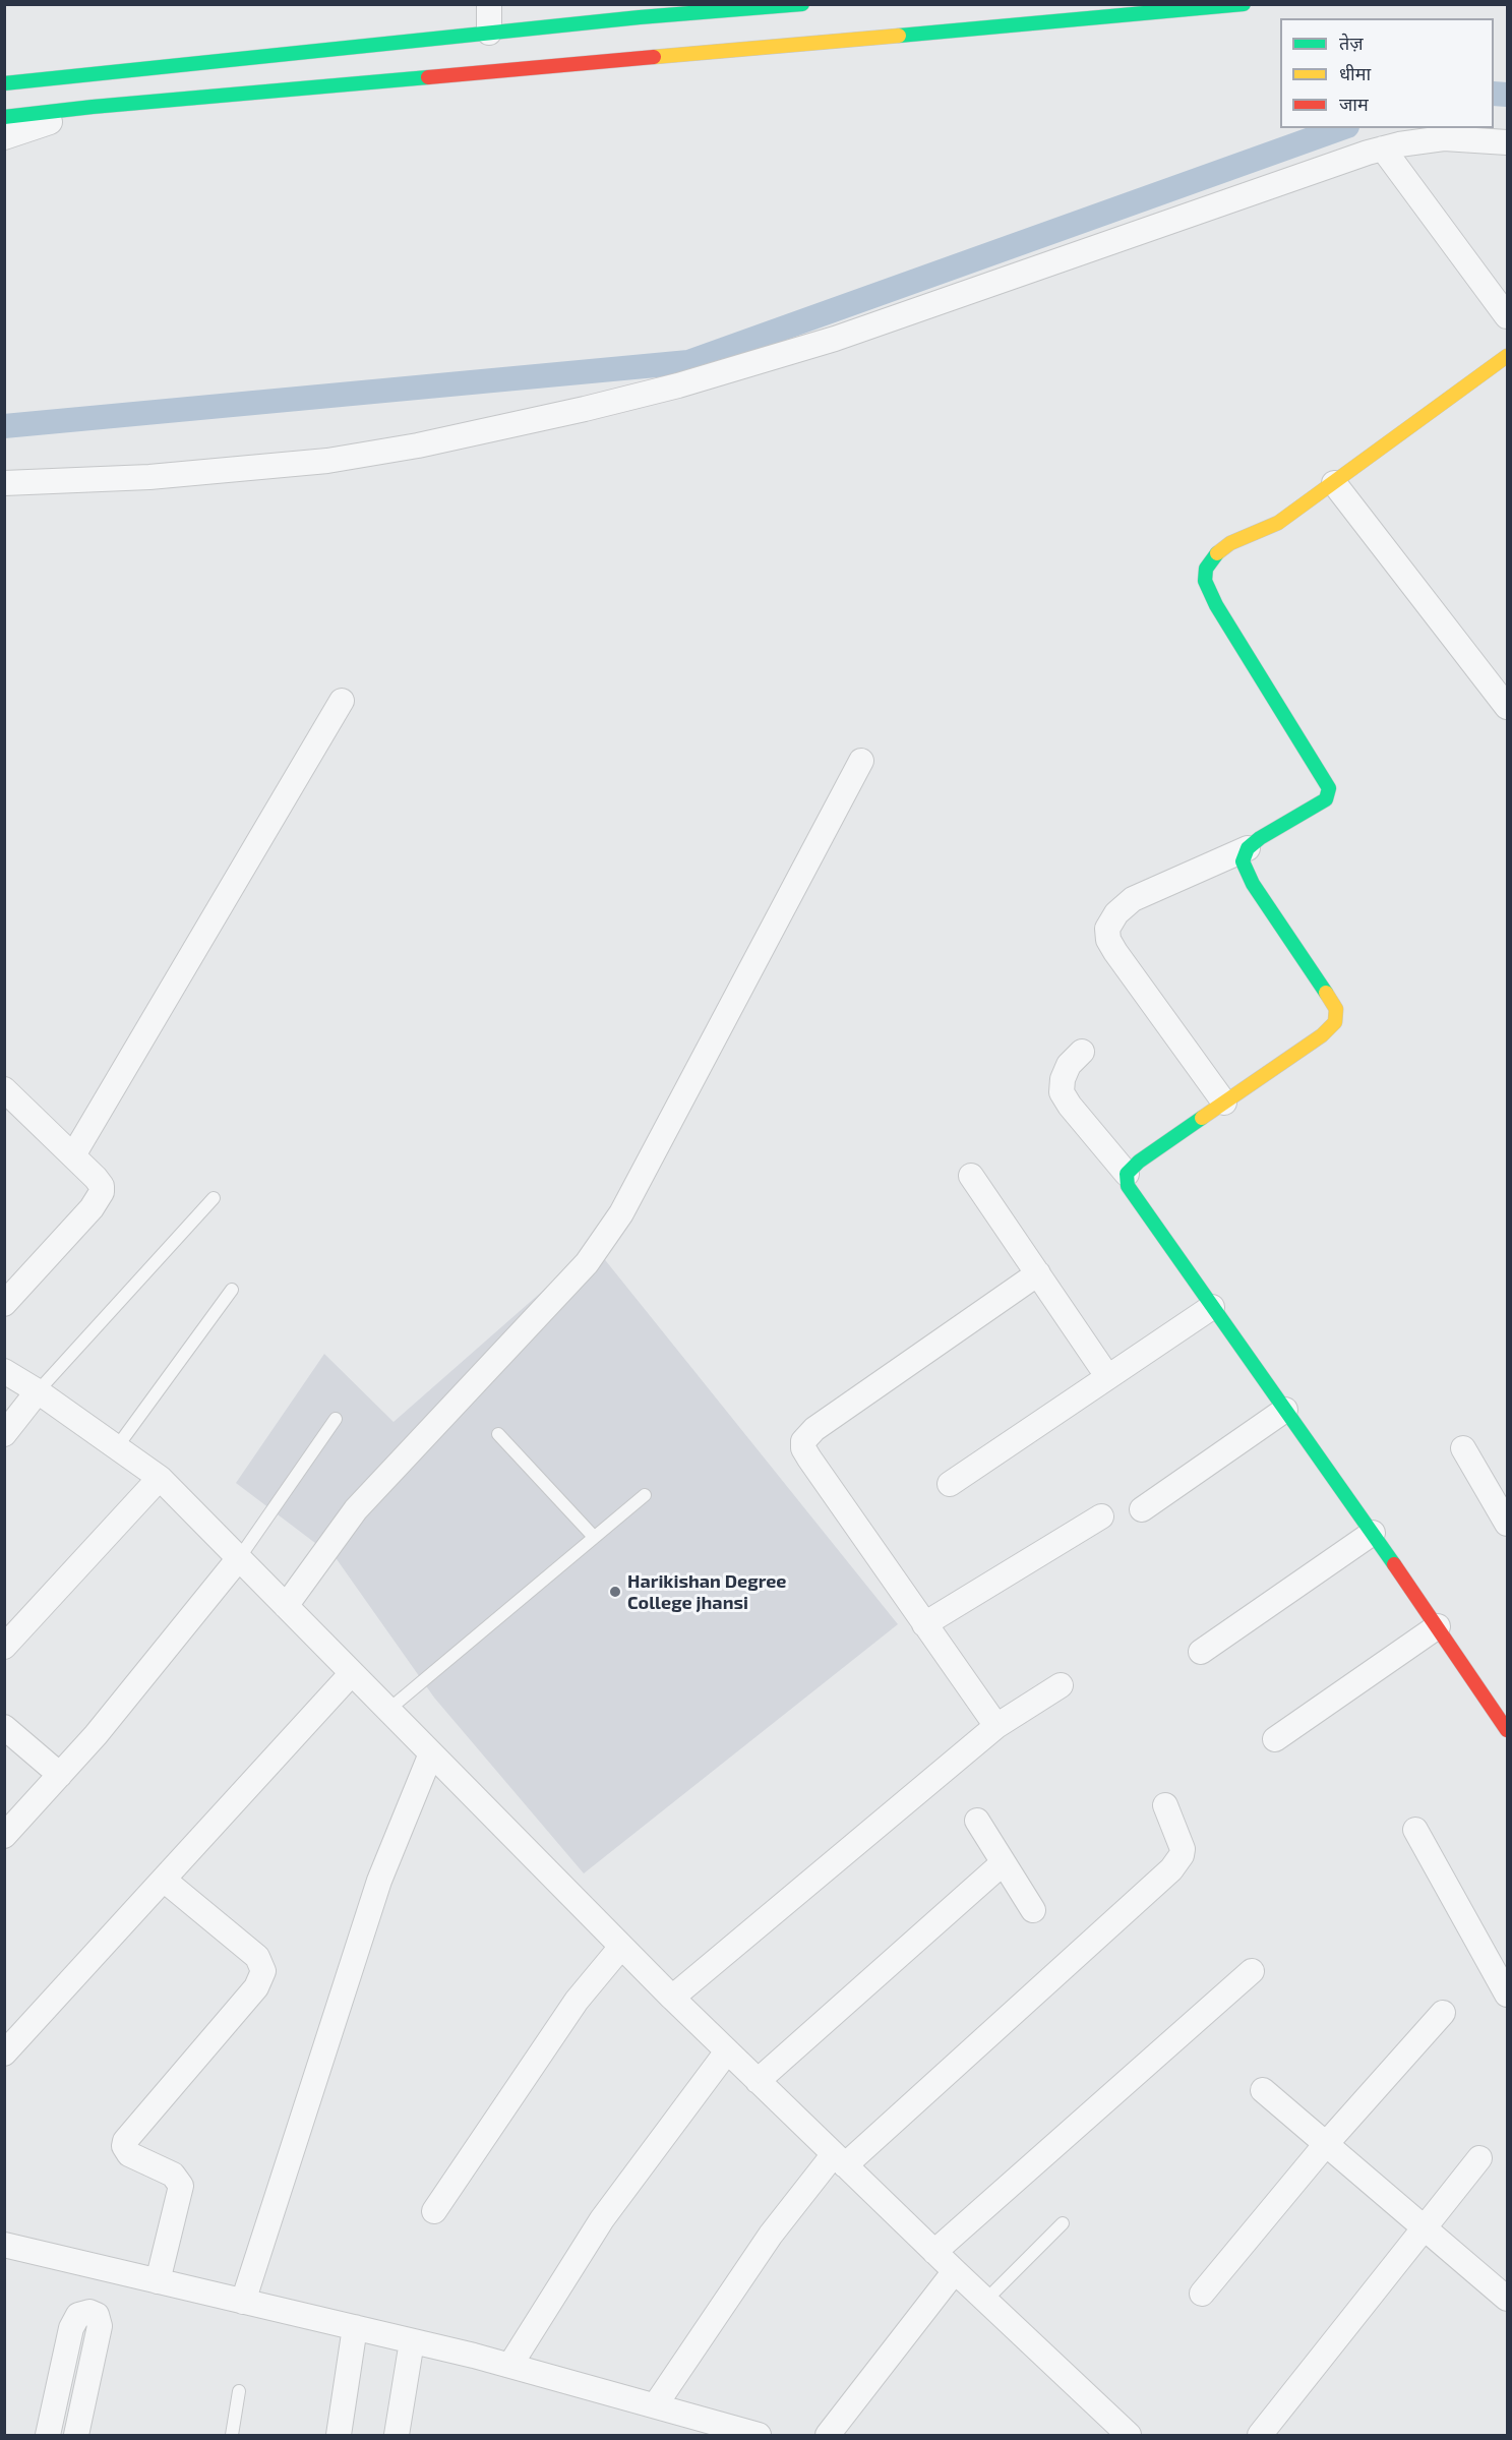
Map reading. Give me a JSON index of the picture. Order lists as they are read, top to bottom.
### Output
{
  "places": ["Harikishan Degree College jhansi"],
  "legend": ["तेज़", "धीमा", "जाम"]
}
